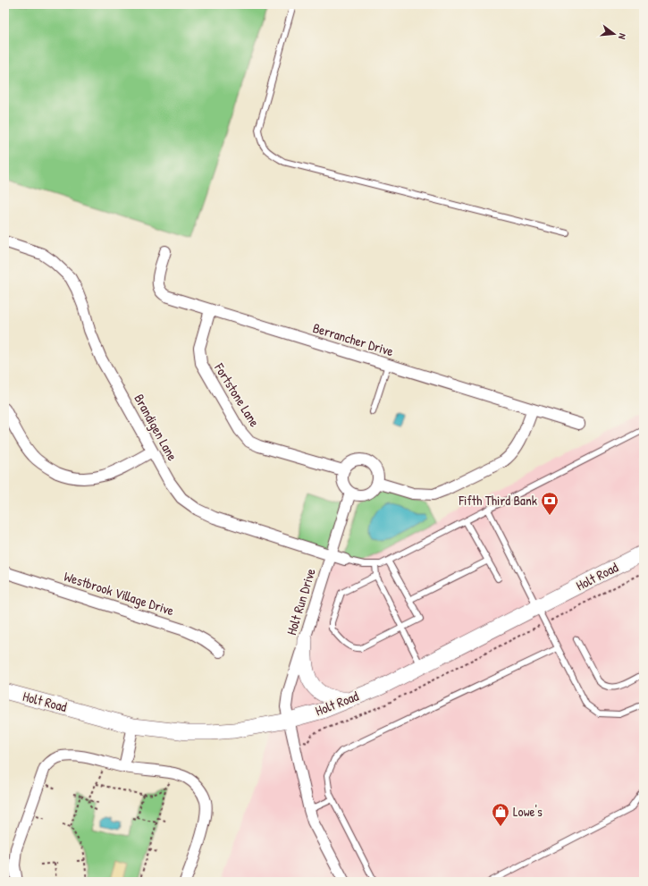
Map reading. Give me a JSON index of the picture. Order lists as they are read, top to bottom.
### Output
{
  "streets": {
    "main road": ["Holt Road"],
    "street": [
      "Berrancher Drive",
      "Fortstone Lane",
      "Brandigen Lane",
      "Westbrook Village Drive",
      "Holt Run Drive"
    ]
  },
  "crossings": [
    ["Berrancher Drive", "Fortstone Lane"],
    ["Fortstone Lane", "Holt Run Drive"],
    ["Brandigen Lane", "Holt Run Drive"],
    ["Holt Road", "Holt Run Drive"]
  ],
  "places": {
    "bank": ["Fifth Third Bank"],
    "shop": ["Lowe's"]
  },
  "north": "right"
}
